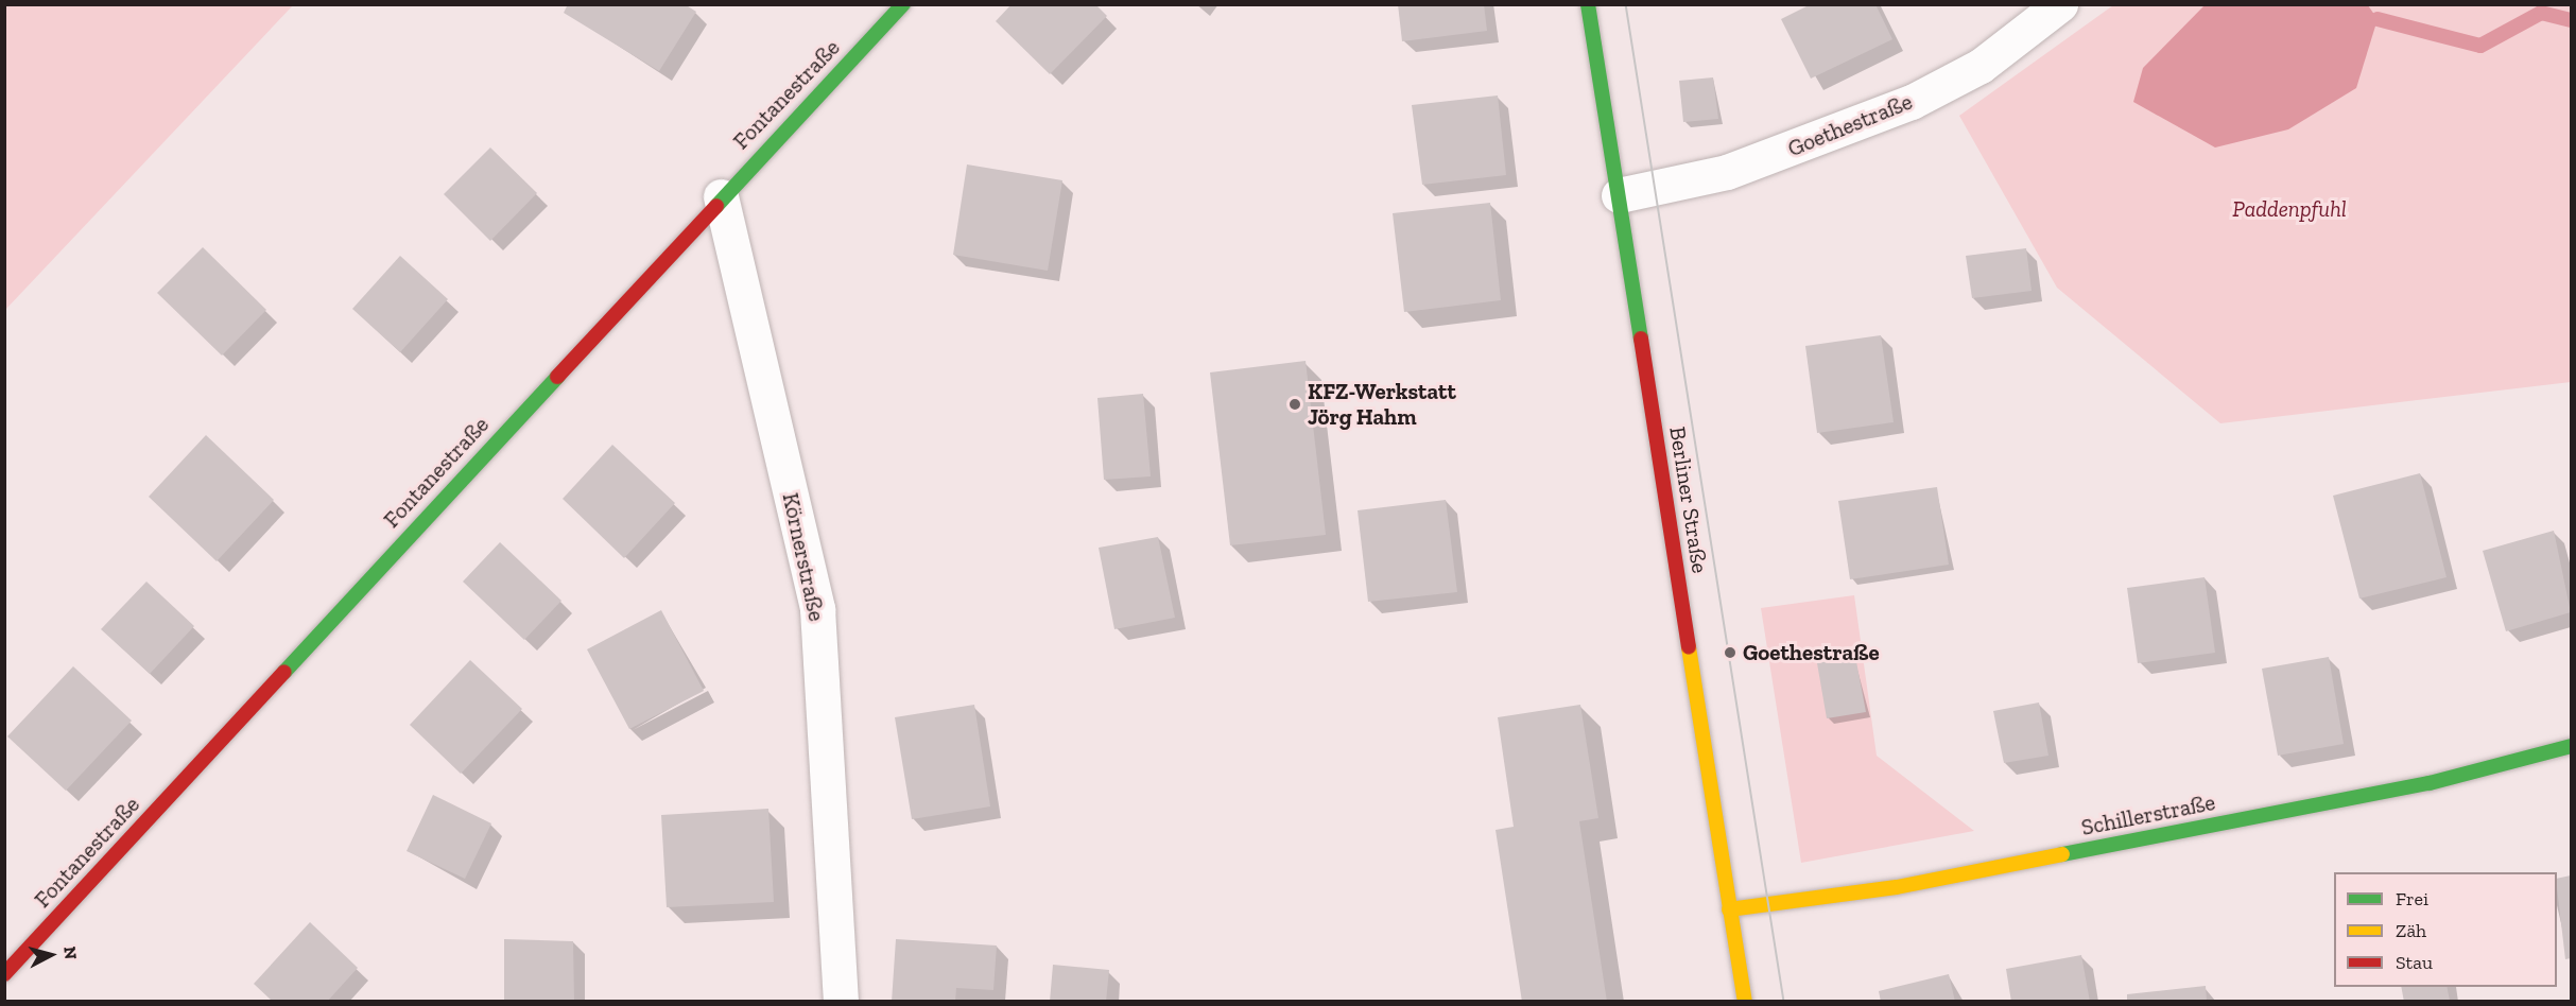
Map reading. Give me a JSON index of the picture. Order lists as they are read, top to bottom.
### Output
{
  "streets": {
    "street": [
      "Fontanestraße",
      "Goethestraße",
      "Berliner Straße",
      "Körnerstraße",
      "Schillerstraße"
    ]
  },
  "crossings": [
    ["Fontanestraße", "Körnerstraße"],
    ["Goethestraße", "Berliner Straße"],
    ["Berliner Straße", "Schillerstraße"]
  ],
  "parks": ["Paddenpfuhl"],
  "places": ["KFZ-Werkstatt Jörg Hahm", "Goethestraße"],
  "legend": ["Frei", "Zäh", "Stau"],
  "north": "right"
}
